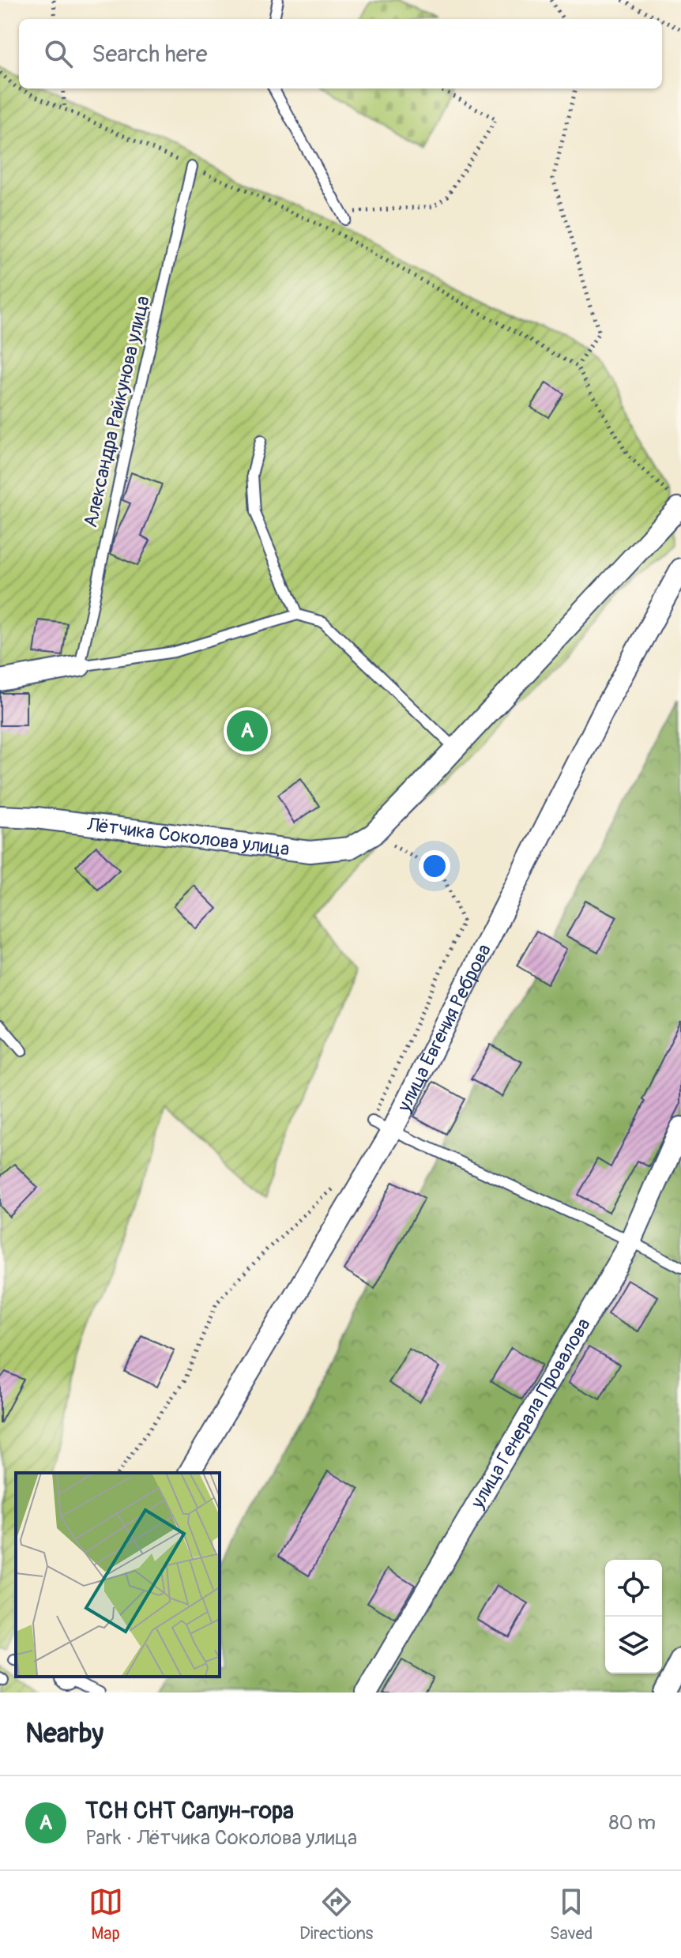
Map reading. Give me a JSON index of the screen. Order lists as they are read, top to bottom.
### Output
{
  "streets": {
    "street": ["Лётчика Соколова улица", "улица Евгения Реброва", "улица Генерала Провалова"],
    "lane": ["Александра Райкунова улица"]
  },
  "page": {
    "search": "Search here",
    "pins": "A",
    "heading": "Nearby",
    "list": [
      {
        "mark": "A",
        "name": "ТСН СНТ Сапун-гора",
        "note": "Park · Лётчика Соколова улица",
        "value": "80 m"
      }
    ],
    "nav": ["Map", "Directions", "Saved"]
  }
}
